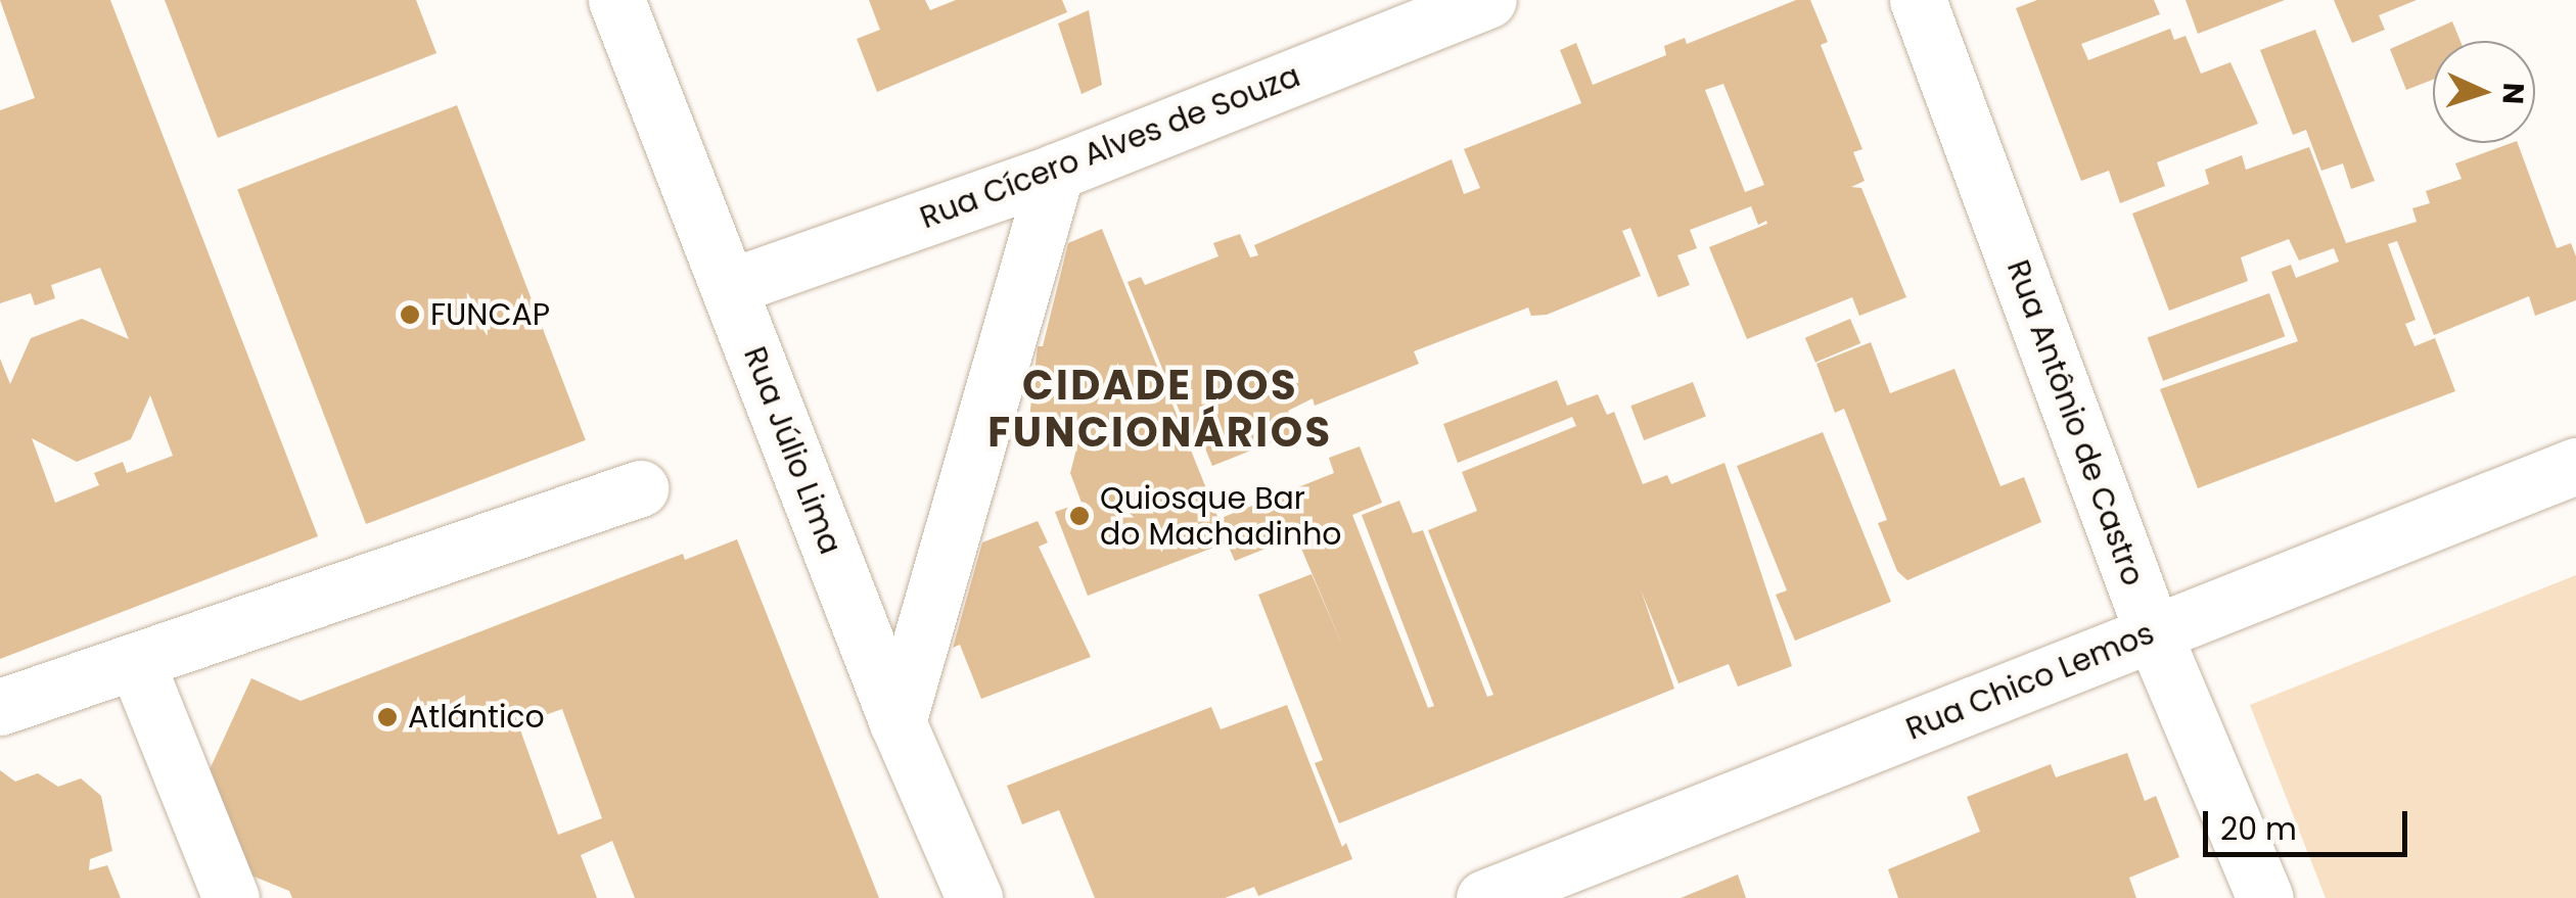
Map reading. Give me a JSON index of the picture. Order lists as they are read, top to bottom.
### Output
{
  "streets": {
    "street": [
      "Rua Cícero Alves de Souza",
      "Rua Antônio de Castro",
      "Rua Júlio Lima",
      "Rua Chico Lemos"
    ]
  },
  "crossings": [
    ["Rua Cícero Alves de Souza", "Rua Júlio Lima"],
    ["Rua Antônio de Castro", "Rua Chico Lemos"]
  ],
  "districts": ["CIDADE DOS FUNCIONÁRIOS"],
  "places": ["FUNCAP", "Quiosque Bar do Machadinho", "Atlántico"],
  "scale_bar": "20 m",
  "north": "right"
}
